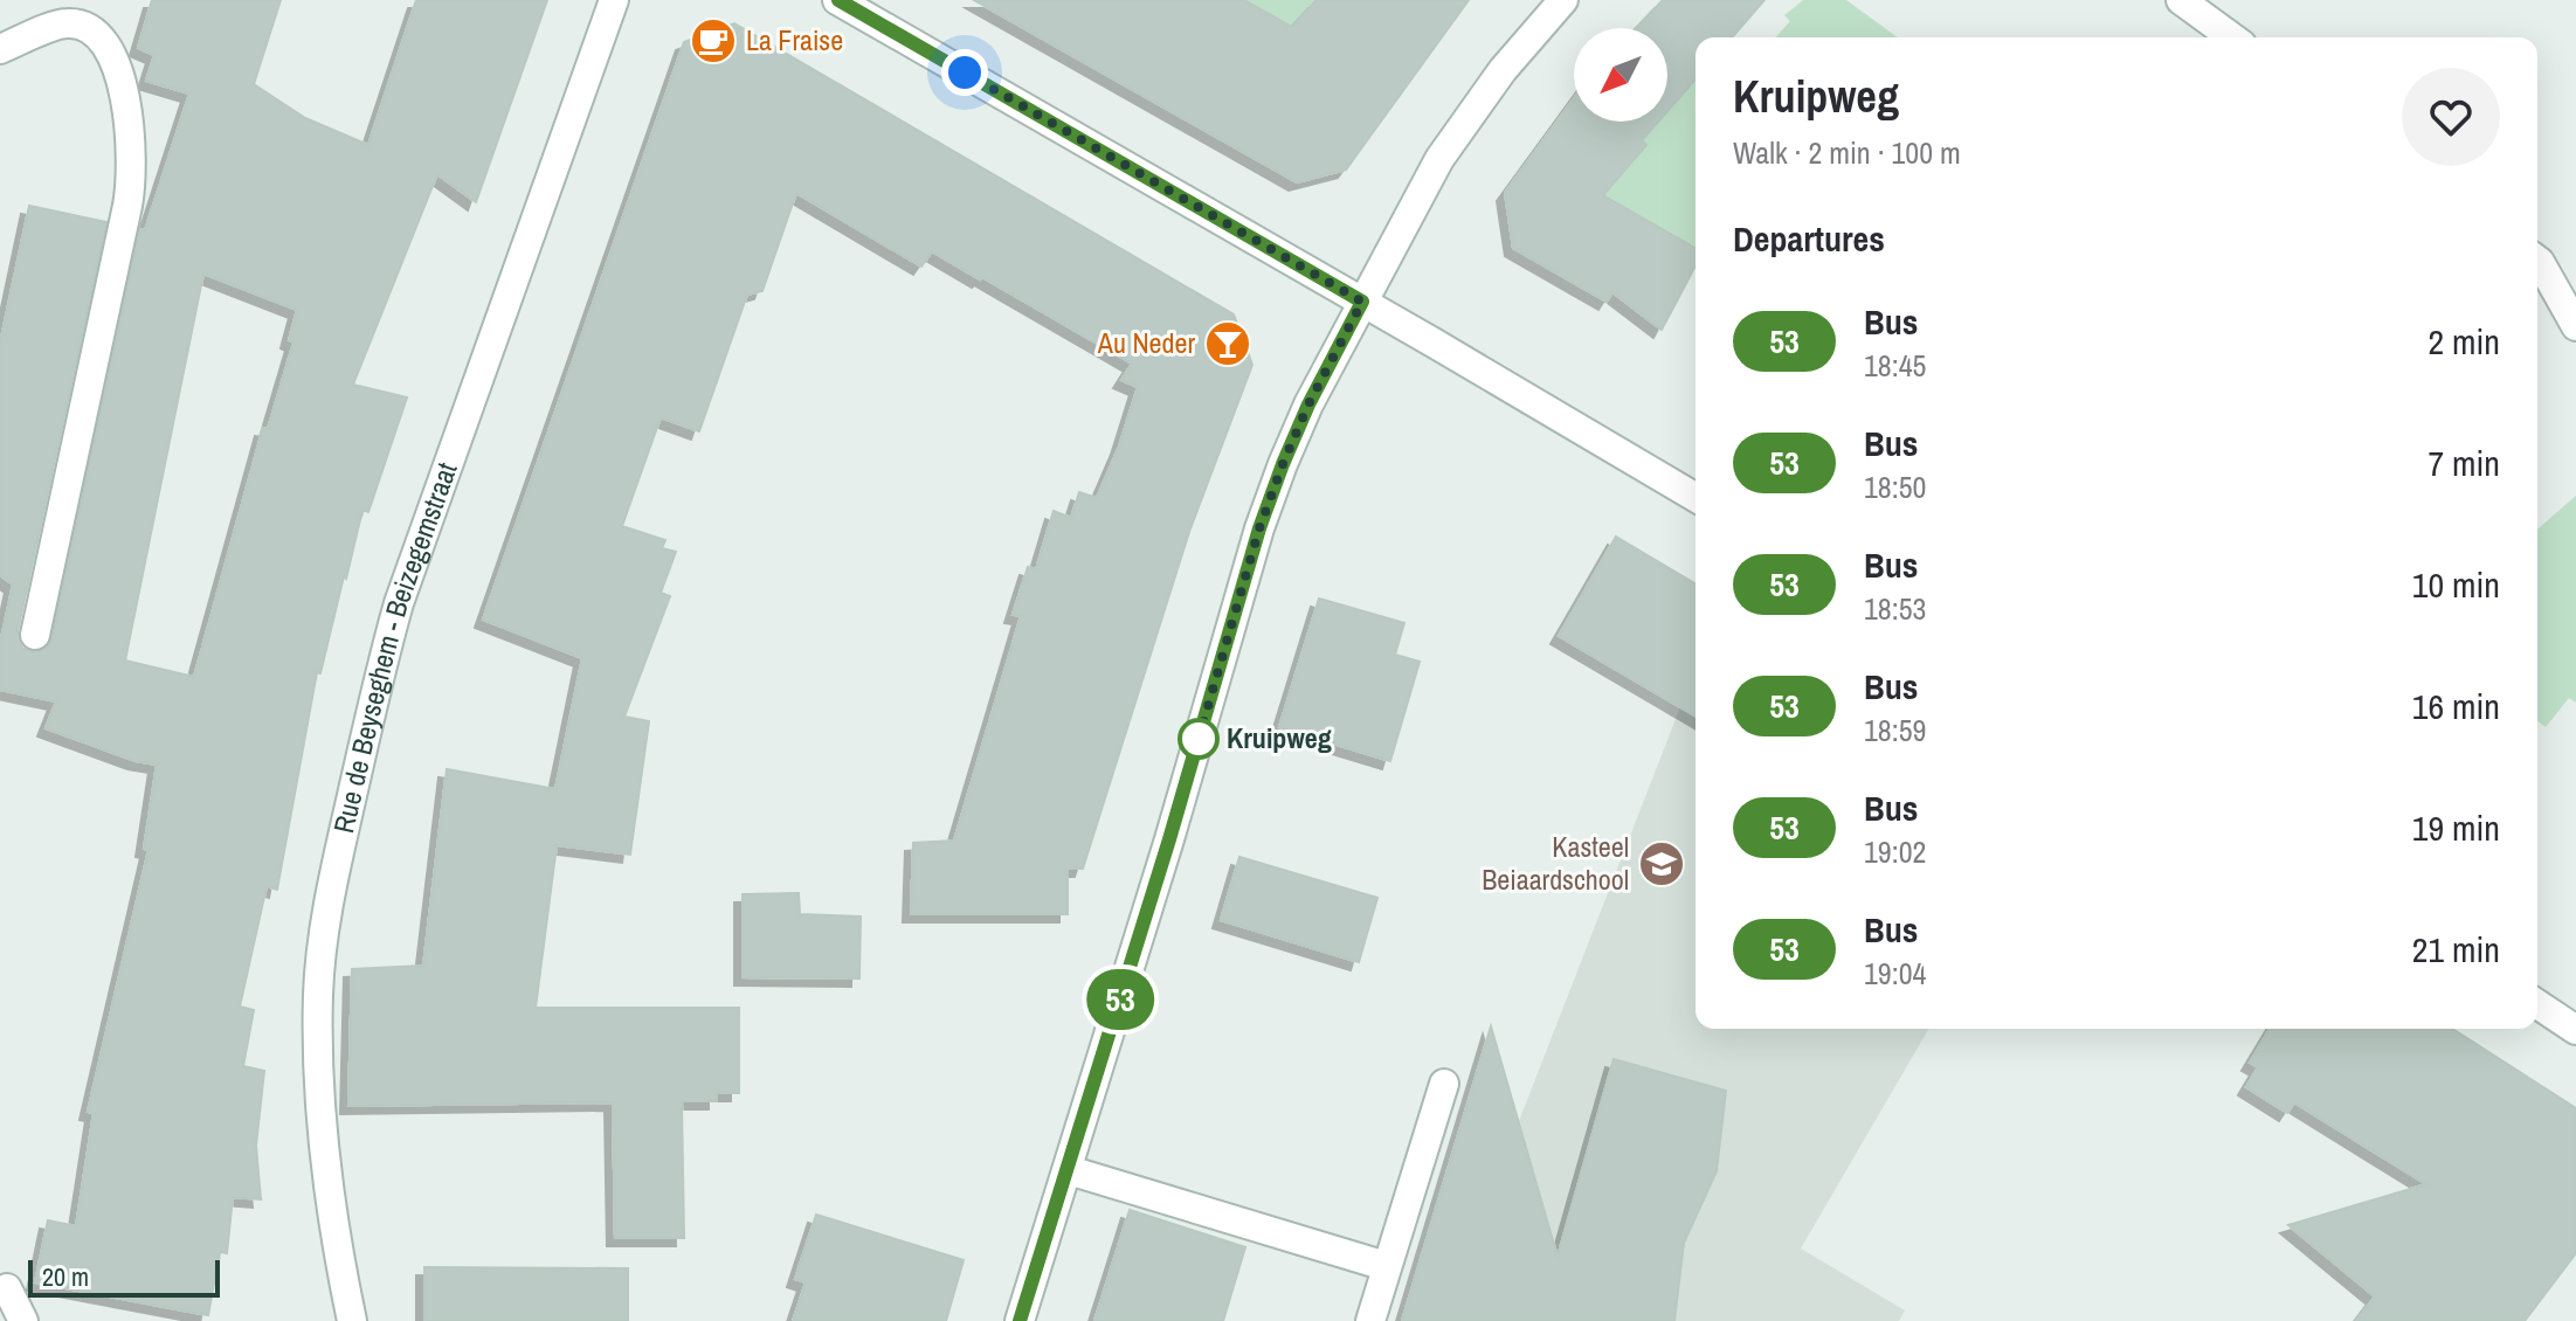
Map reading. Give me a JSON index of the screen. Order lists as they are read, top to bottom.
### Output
{
  "streets": {
    "street": ["Rue de Beyseghem - Beizegemstraat"]
  },
  "places": {
    "cafe": ["La Fraise"],
    "bar": ["Au Neder"],
    "other": ["Kruipweg"],
    "school or university": ["Kasteel Beiaardschool"]
  },
  "lines": ["bus line 53"],
  "scale_bar": "20 m",
  "north": "bottom left",
  "page": {
    "on_map": "53",
    "heading": [
      ["Kruipweg", "Walk · 2 min · 100 m"],
      "Departures"
    ],
    "list": [
      {
        "mark": "53",
        "name": "Bus",
        "note": "18:45",
        "value": "2 min"
      },
      {
        "mark": "53",
        "name": "Bus",
        "note": "18:50",
        "value": "7 min"
      },
      {
        "mark": "53",
        "name": "Bus",
        "note": "18:53",
        "value": "10 min"
      },
      {
        "mark": "53",
        "name": "Bus",
        "note": "18:59",
        "value": "16 min"
      },
      {
        "mark": "53",
        "name": "Bus",
        "note": "19:02",
        "value": "19 min"
      },
      {
        "mark": "53",
        "name": "Bus",
        "note": "19:04",
        "value": "21 min"
      }
    ],
    "scale": "20 m"
  }
}
